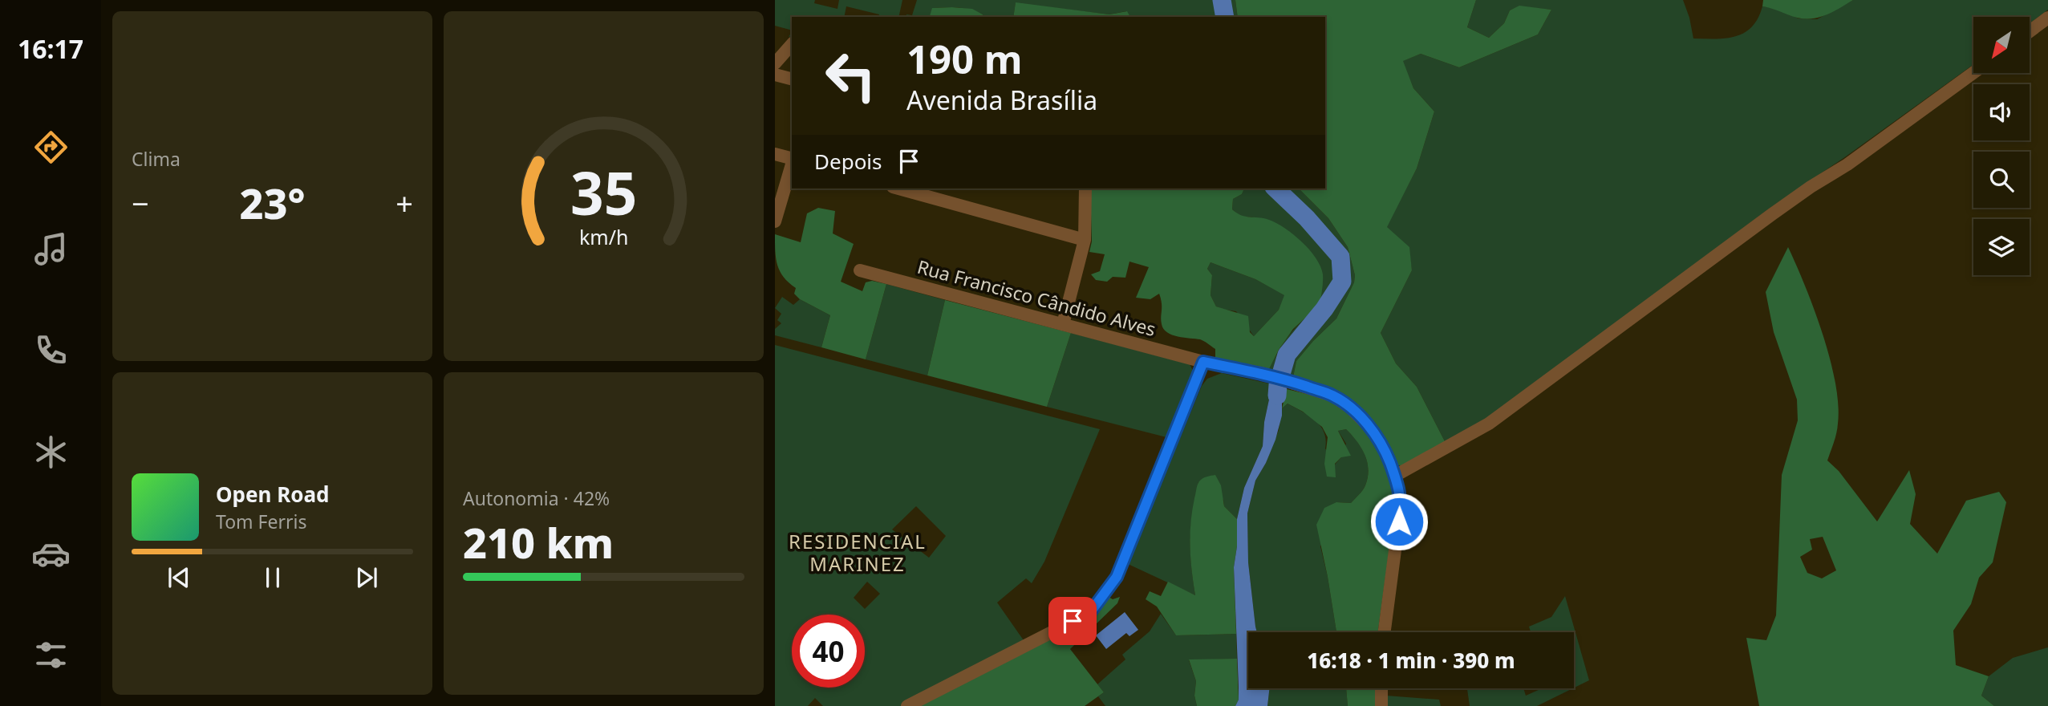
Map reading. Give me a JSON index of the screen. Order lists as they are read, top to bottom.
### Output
{
  "streets": {
    "street": ["Rua Francisco Cândido Alves"]
  },
  "districts": ["RESIDENCIAL MARINEZ"],
  "north": "bottom left",
  "page": {
    "tabs": "16:17",
    "tile": [
      "Clima",
      ["Autonomia · 42%", "210 km"]
    ],
    "turn": ["190 m", "Avenida Brasília"],
    "then": "Depois",
    "heat": ["−", "23°", "+"],
    "song": ["Open Road", "Tom Ferris"],
    "limit": "40",
    "trip": "16:18 · 1 min · 390 m",
    "gauge": ["35", "km/h"]
  }
}
